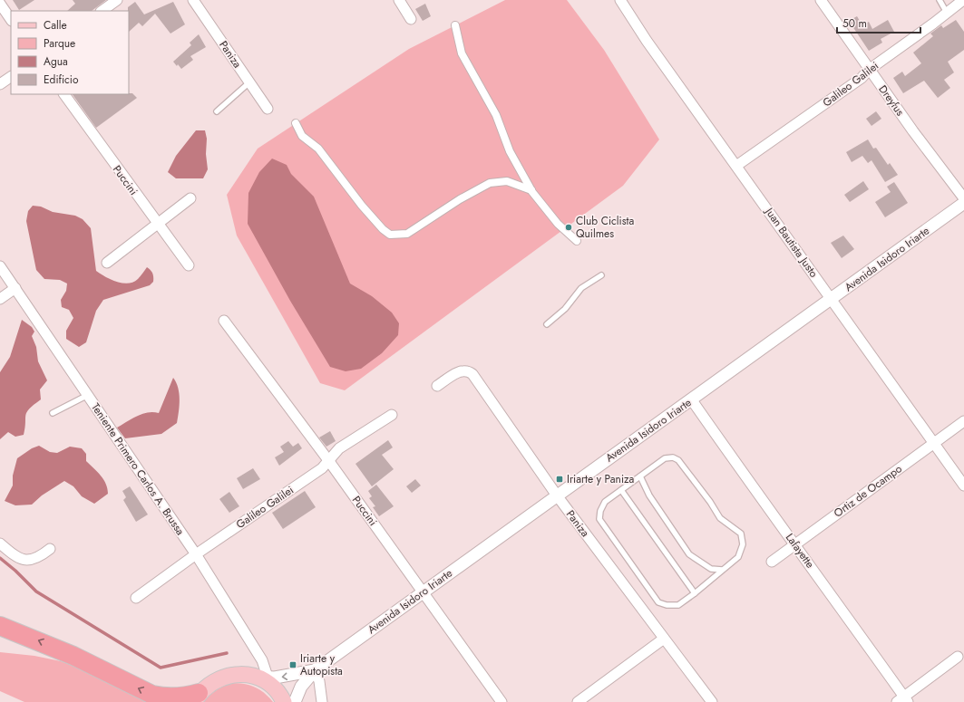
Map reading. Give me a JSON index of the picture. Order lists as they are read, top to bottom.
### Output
{
  "streets": {
    "street": [
      "Paniza",
      "Galileo Galilei",
      "Dreyfus",
      "Puccini",
      "Juan Bautista Justo",
      "Avenida Isidoro Iriarte",
      "Teniente Primero Carlos A. Brussa",
      "Ortiz de Ocampo",
      "Lafayette"
    ]
  },
  "crossings": [
    ["Paniza", "Avenida Isidoro Iriarte"],
    ["Galileo Galilei", "Dreyfus"],
    ["Galileo Galilei", "Puccini"],
    ["Galileo Galilei", "Juan Bautista Justo"],
    ["Galileo Galilei", "Teniente Primero Carlos A. Brussa"],
    ["Puccini", "Avenida Isidoro Iriarte"],
    ["Juan Bautista Justo", "Avenida Isidoro Iriarte"],
    ["Juan Bautista Justo", "Ortiz de Ocampo"],
    ["Avenida Isidoro Iriarte", "Teniente Primero Carlos A. Brussa"],
    ["Avenida Isidoro Iriarte", "Lafayette"],
    ["Ortiz de Ocampo", "Lafayette"]
  ],
  "places": {
    "other": ["Club Ciclista Quilmes"],
    "transit": ["Iriarte y Paniza", "Iriarte y Autopista"]
  },
  "legend": [
    "Calle",
    "Parque",
    "Agua",
    "Edificio"
  ],
  "scale_bar": "50 m"
}
